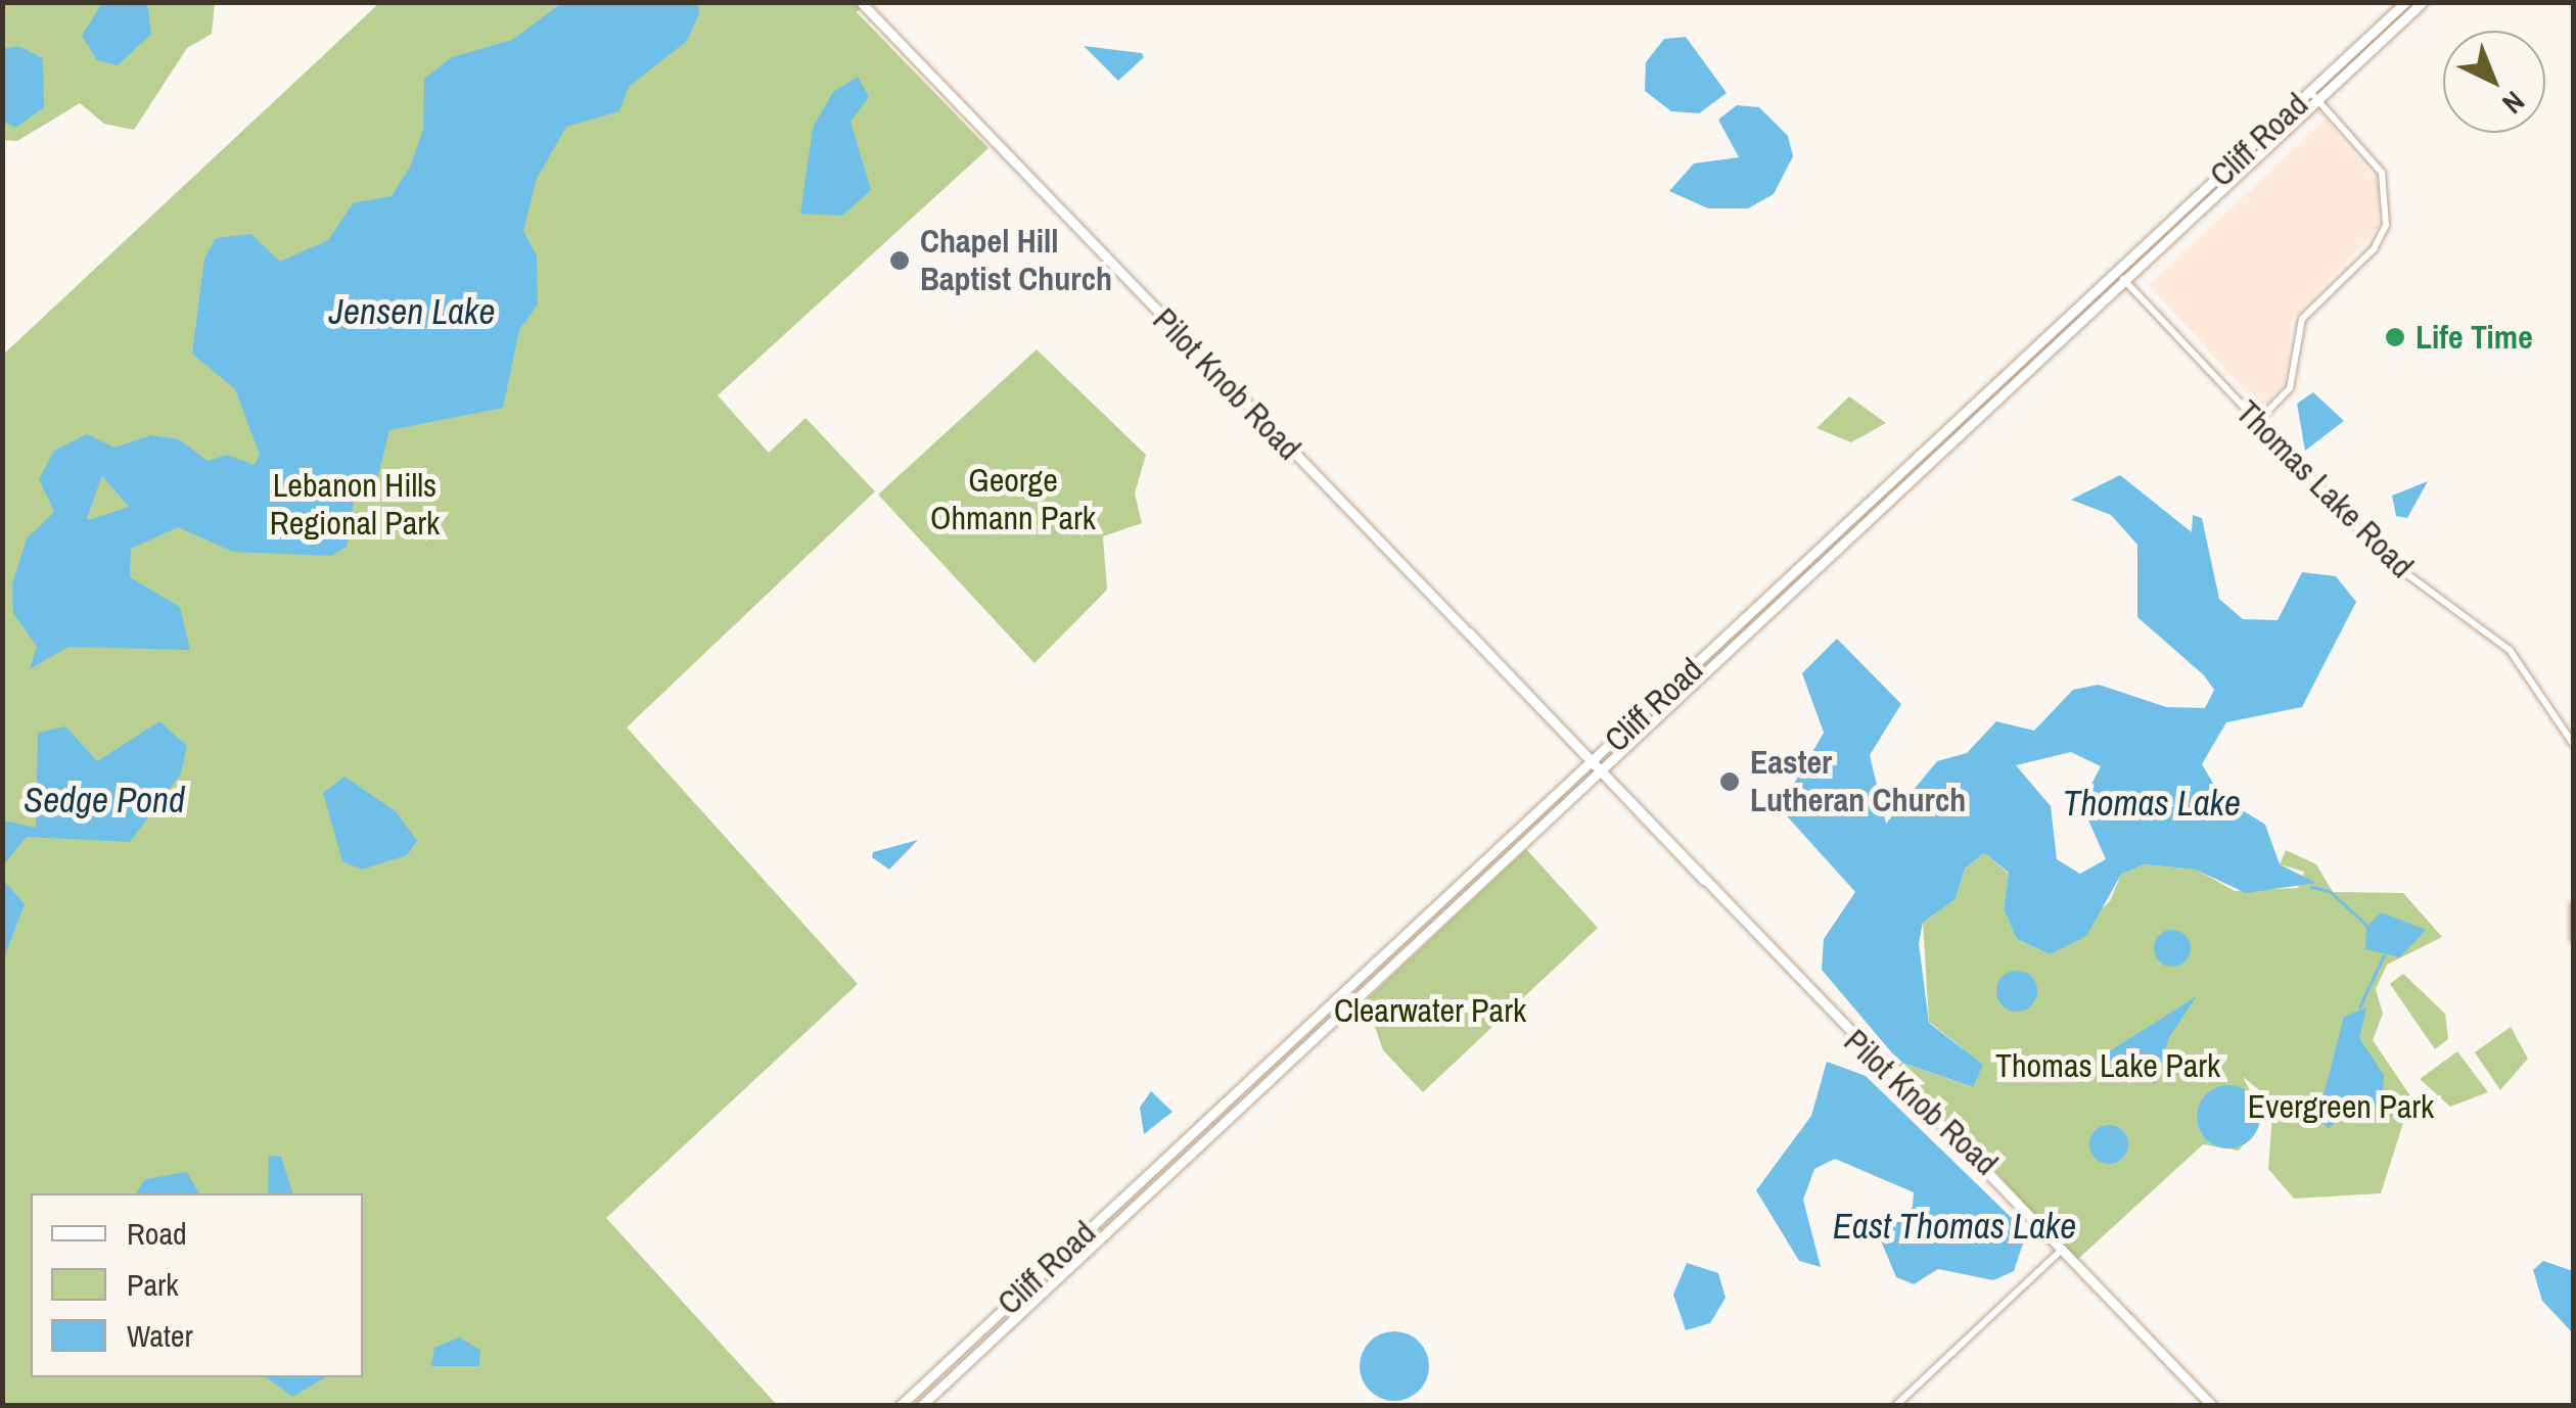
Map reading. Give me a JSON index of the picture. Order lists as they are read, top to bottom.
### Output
{
  "streets": {
    "main road": ["Cliff Road", "Pilot Knob Road"],
    "street": ["Thomas Lake Road"]
  },
  "crossings": [
    ["Cliff Road", "Pilot Knob Road"],
    ["Cliff Road", "Thomas Lake Road"]
  ],
  "water": [
    "Jensen Lake",
    "Sedge Pond",
    "Thomas Lake",
    "East Thomas Lake"
  ],
  "parks": [
    "George Ohmann Park",
    "Lebanon Hills Regional Park",
    "Clearwater Park",
    "Thomas Lake Park",
    "Evergreen Park"
  ],
  "places": ["Chapel Hill Baptist Church", "Life Time", "Easter Lutheran Church"],
  "legend": ["Road", "Park", "Water"],
  "north": "bottom right"
}
